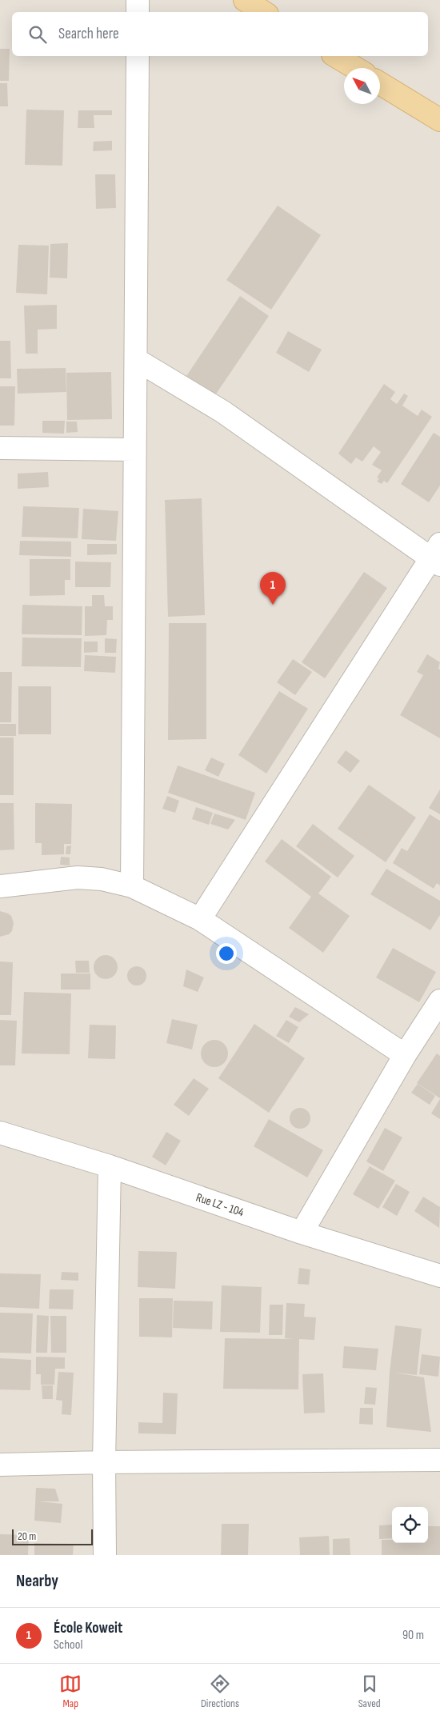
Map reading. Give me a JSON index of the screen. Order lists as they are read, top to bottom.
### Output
{
  "streets": {
    "street": ["Rue LZ - 104"]
  },
  "scale_bar": "20 m",
  "north": "top left",
  "page": {
    "search": "Search here",
    "pins": "1",
    "scale": "20 m",
    "heading": "Nearby",
    "list": [
      {
        "mark": "1",
        "name": "École Koweit",
        "note": "School",
        "value": "90 m"
      }
    ],
    "nav": ["Map", "Directions", "Saved"]
  }
}
